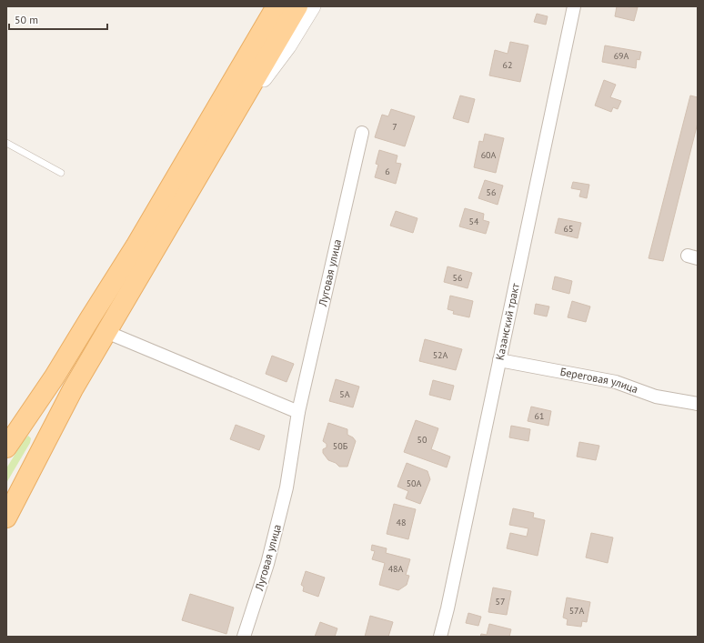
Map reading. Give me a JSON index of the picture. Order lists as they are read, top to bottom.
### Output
{
  "streets": {
    "street": ["Луговая улица", "Казанский тракт", "Береговая улица"]
  },
  "crossings": [
    ["Казанский тракт", "Береговая улица"]
  ],
  "house_numbers": [
    "69А",
    "62",
    "7",
    "60А",
    "6",
    "56",
    "54",
    "65",
    "56",
    "52А",
    "5А",
    "61",
    "50",
    "50Б",
    "50А",
    "48",
    "48А",
    "57",
    "57А"
  ],
  "scale_bar": "50 m"
}
